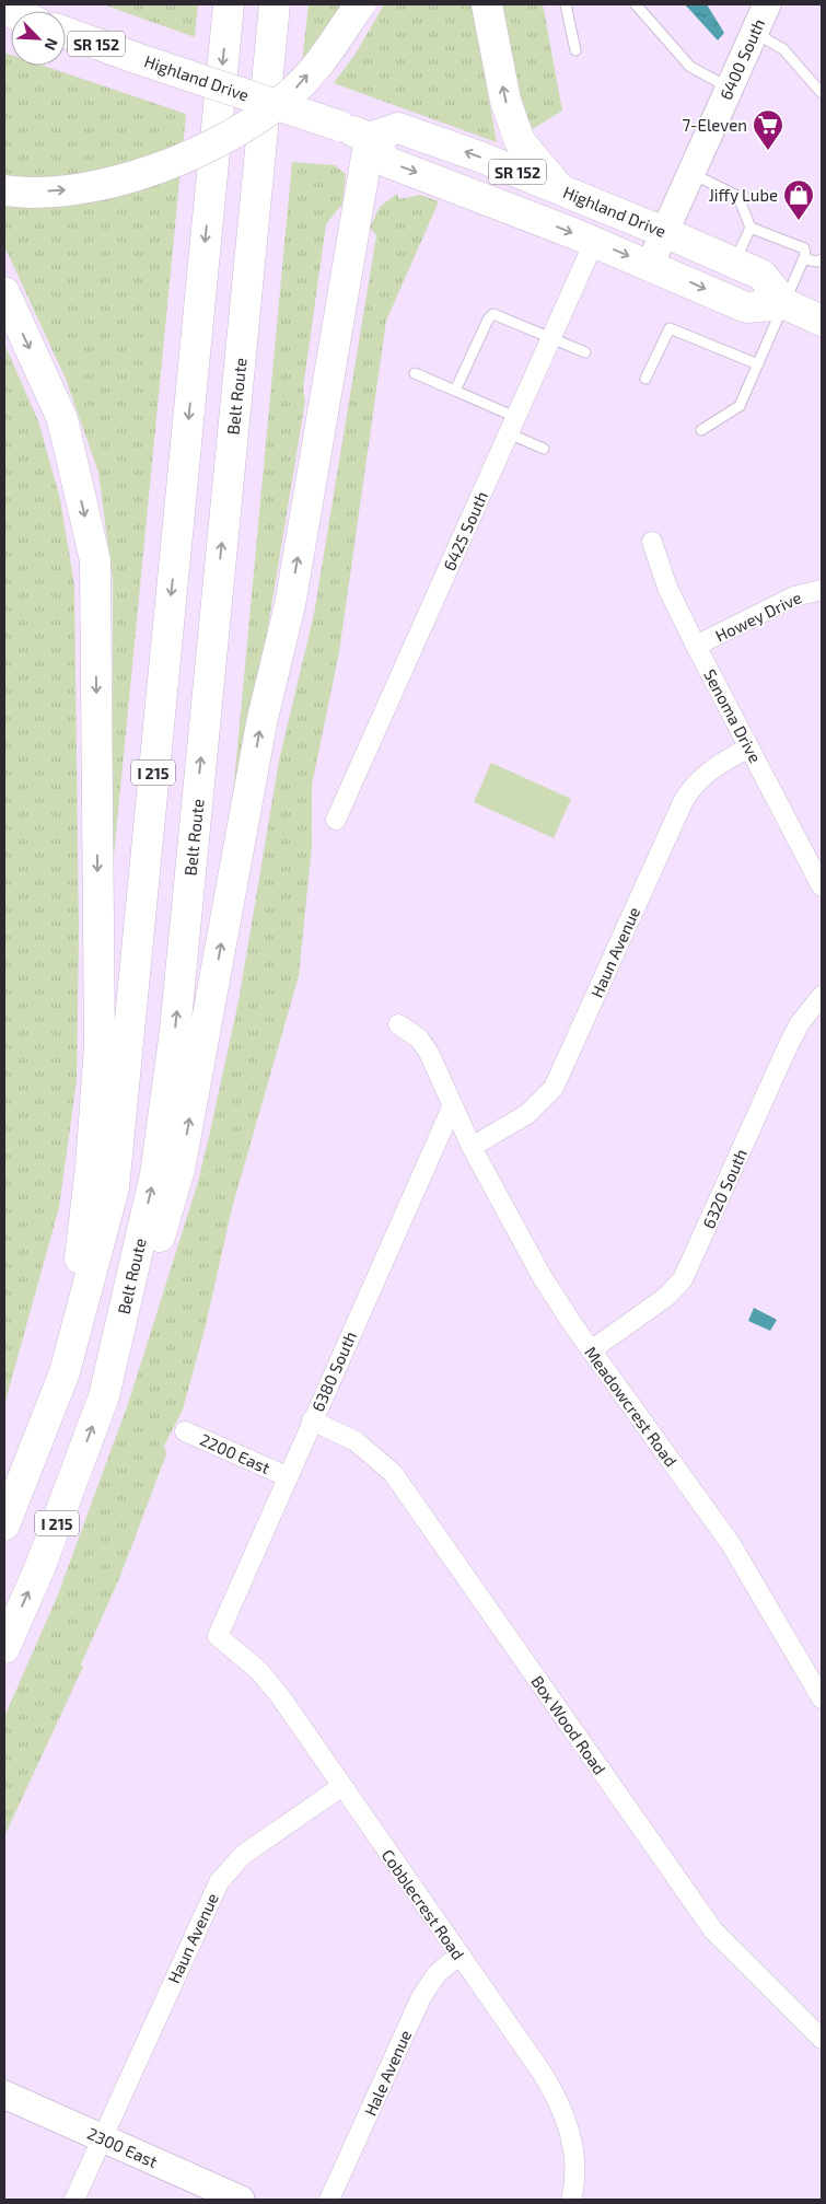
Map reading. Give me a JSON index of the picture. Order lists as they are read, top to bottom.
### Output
{
  "streets": {
    "main road": [
      "SR 152",
      "Highland Drive",
      "Belt Route",
      "I 215"
    ],
    "street": [
      "6400 South",
      "6425 South",
      "Howey Drive",
      "Senoma Drive",
      "Haun Avenue",
      "6320 South",
      "6380 South",
      "Meadowcrest Road",
      "2200 East",
      "Box Wood Road",
      "Cobblecrest Road",
      "Hale Avenue",
      "2300 East"
    ]
  },
  "crossings": [
    ["6400 South", "Highland Drive"],
    ["Highland Drive", "6425 South"],
    ["Howey Drive", "Senoma Drive"],
    ["Senoma Drive", "Haun Avenue"],
    ["Haun Avenue", "Meadowcrest Road"],
    ["Haun Avenue", "Cobblecrest Road"],
    ["Haun Avenue", "2300 East"],
    ["6320 South", "Meadowcrest Road"],
    ["6380 South", "Meadowcrest Road"],
    ["6380 South", "2200 East"],
    ["6380 South", "Box Wood Road"],
    ["6380 South", "Cobblecrest Road"],
    ["Cobblecrest Road", "Hale Avenue"]
  ],
  "places": {
    "supermarket": ["7-Eleven"],
    "shop": ["Jiffy Lube"]
  },
  "north": "bottom right"
}
